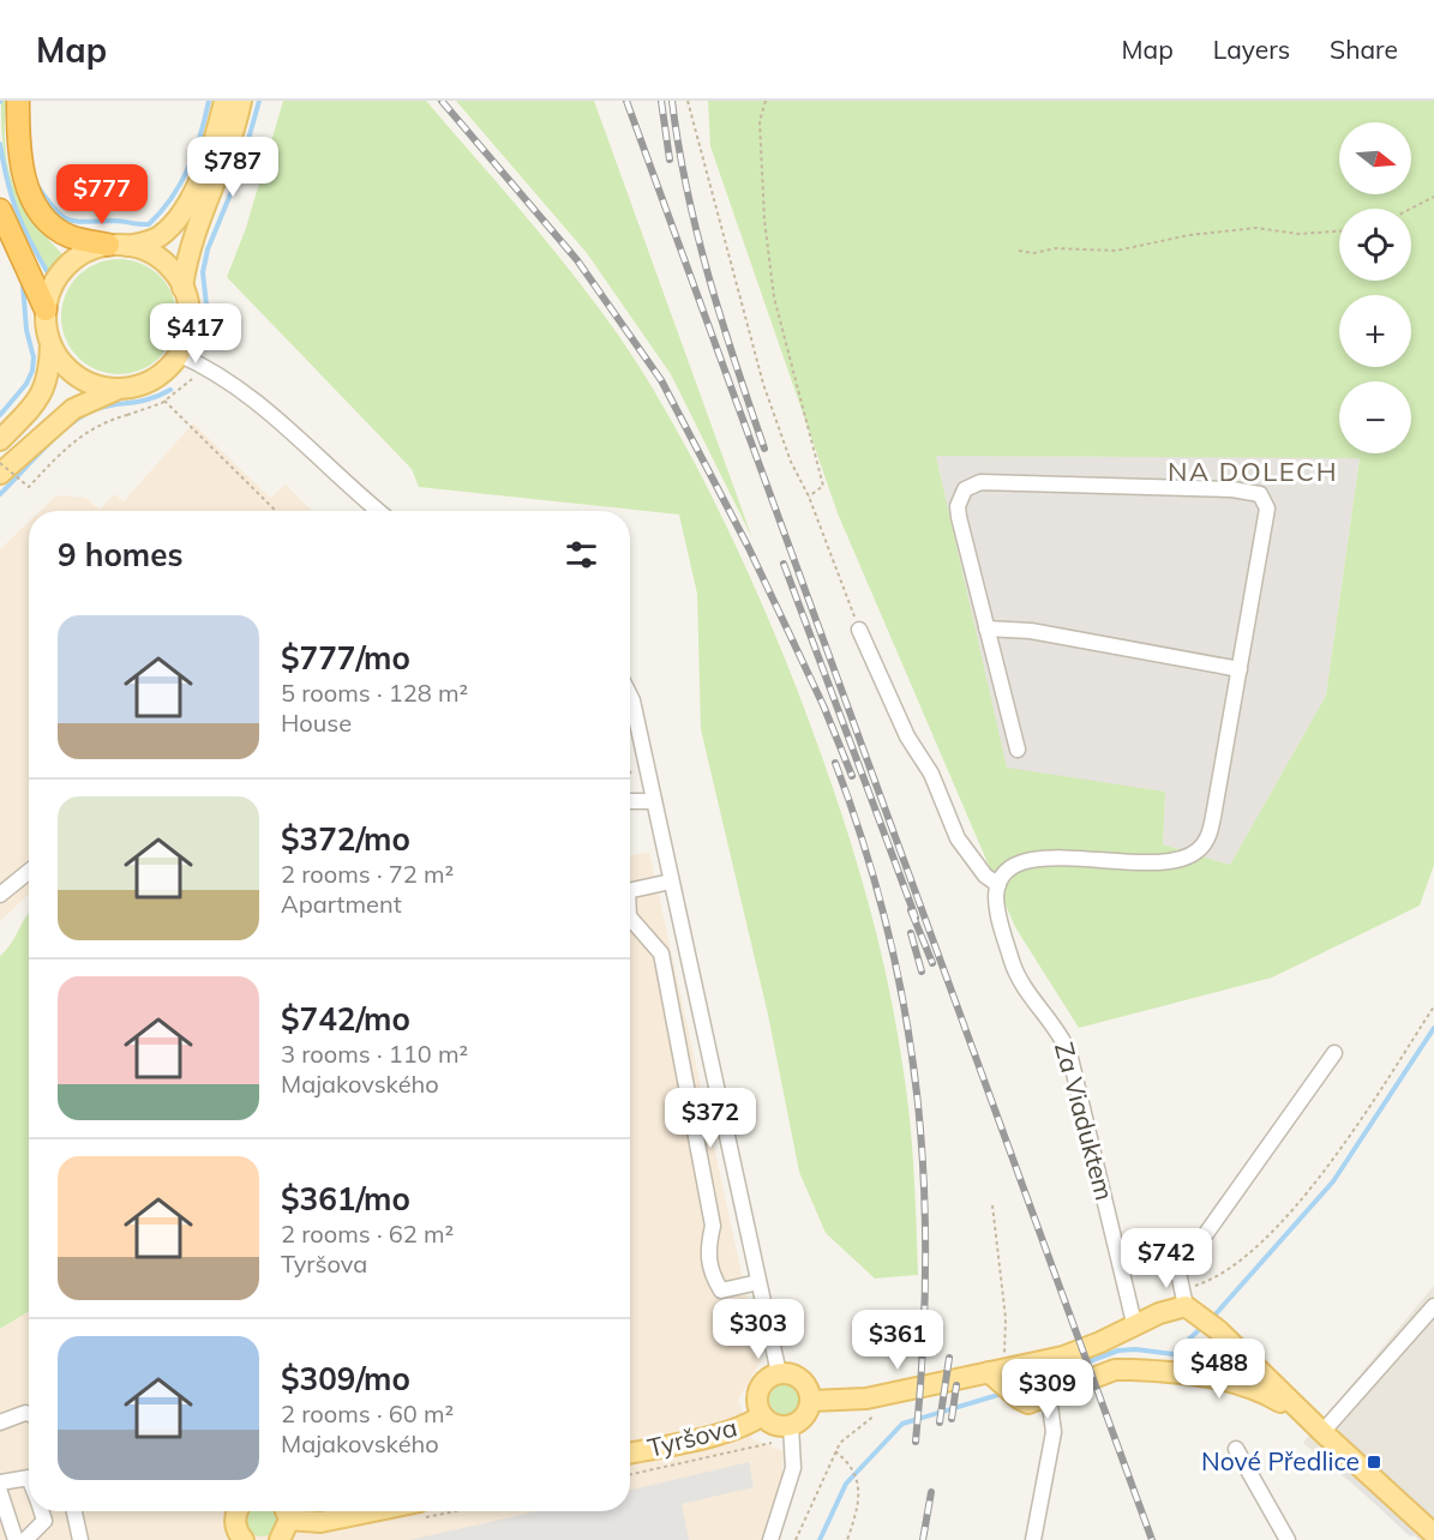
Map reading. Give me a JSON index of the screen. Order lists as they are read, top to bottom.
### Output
{
  "streets": {
    "main road": ["Tyršova"],
    "street": ["Za Viaduktem"]
  },
  "districts": ["NA DOLECH"],
  "places": {
    "transit": ["Nové Předlice"]
  },
  "north": "right",
  "page": {
    "header": "Map",
    "nav": ["Map", "Layers", "Share"],
    "map_buttons": ["+", "−"],
    "price": [
      "$787",
      "$777",
      "$417",
      "$372",
      "$742",
      "$303",
      "$361",
      "$488",
      "$309"
    ],
    "heading": "9 homes",
    "list": [
      {
        "name": "$777/mo",
        "note": "5 rooms · 128 m² · House"
      },
      {
        "name": "$372/mo",
        "note": "2 rooms · 72 m² · Apartment"
      },
      {
        "name": "$742/mo",
        "note": "3 rooms · 110 m² · Majakovského"
      },
      {
        "name": "$361/mo",
        "note": "2 rooms · 62 m² · Tyršova"
      },
      {
        "name": "$309/mo",
        "note": "2 rooms · 60 m² · Majakovského"
      }
    ]
  }
}
